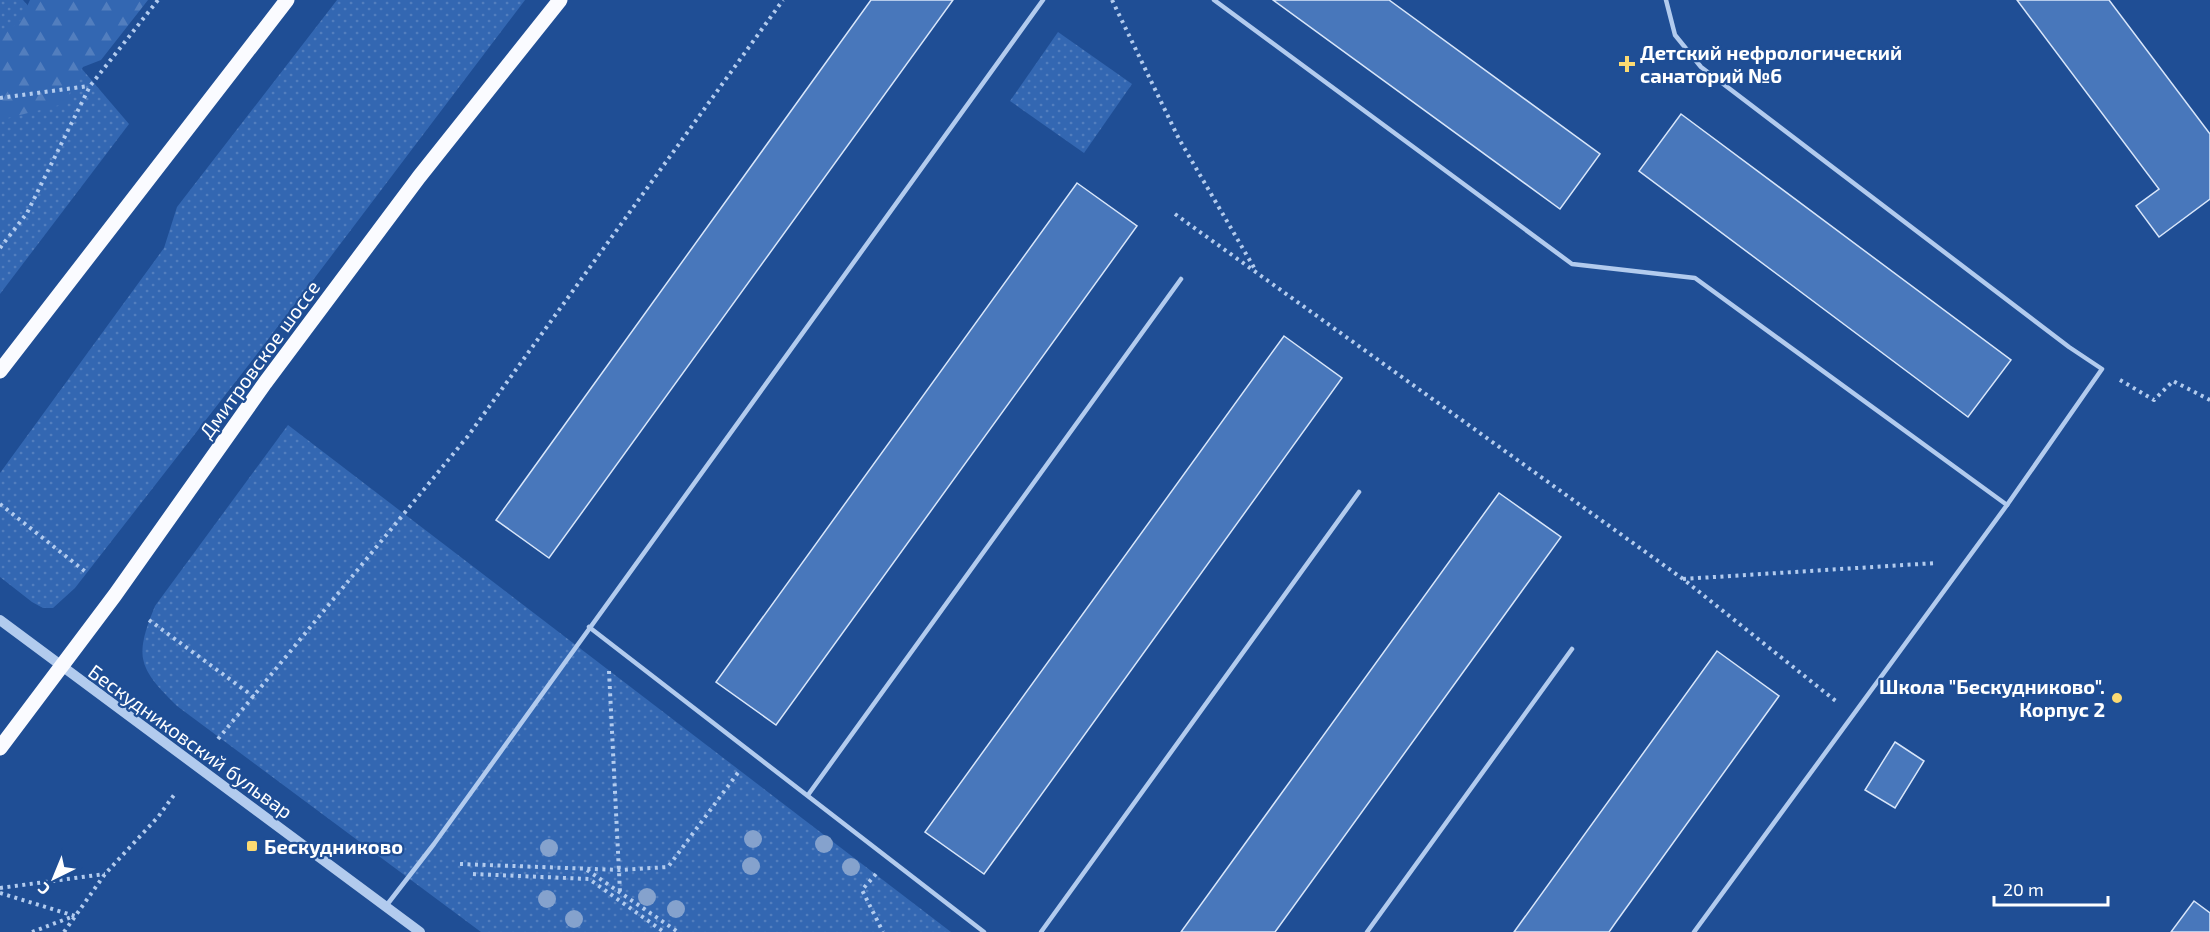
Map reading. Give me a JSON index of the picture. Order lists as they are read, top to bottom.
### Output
{
  "streets": {
    "main road": ["Дмитровское шоссе"],
    "street": ["Бескудниковский бульвар"]
  },
  "crossings": [
    ["Дмитровское шоссе", "Бескудниковский бульвар"]
  ],
  "places": {
    "health": ["Детский нефрологический санаторий №6"],
    "other": ["Школа \"Бескудниково\". Корпус 2"],
    "transit": ["Бескудниково"]
  },
  "scale_bar": "20 m",
  "north": "bottom left"
}
